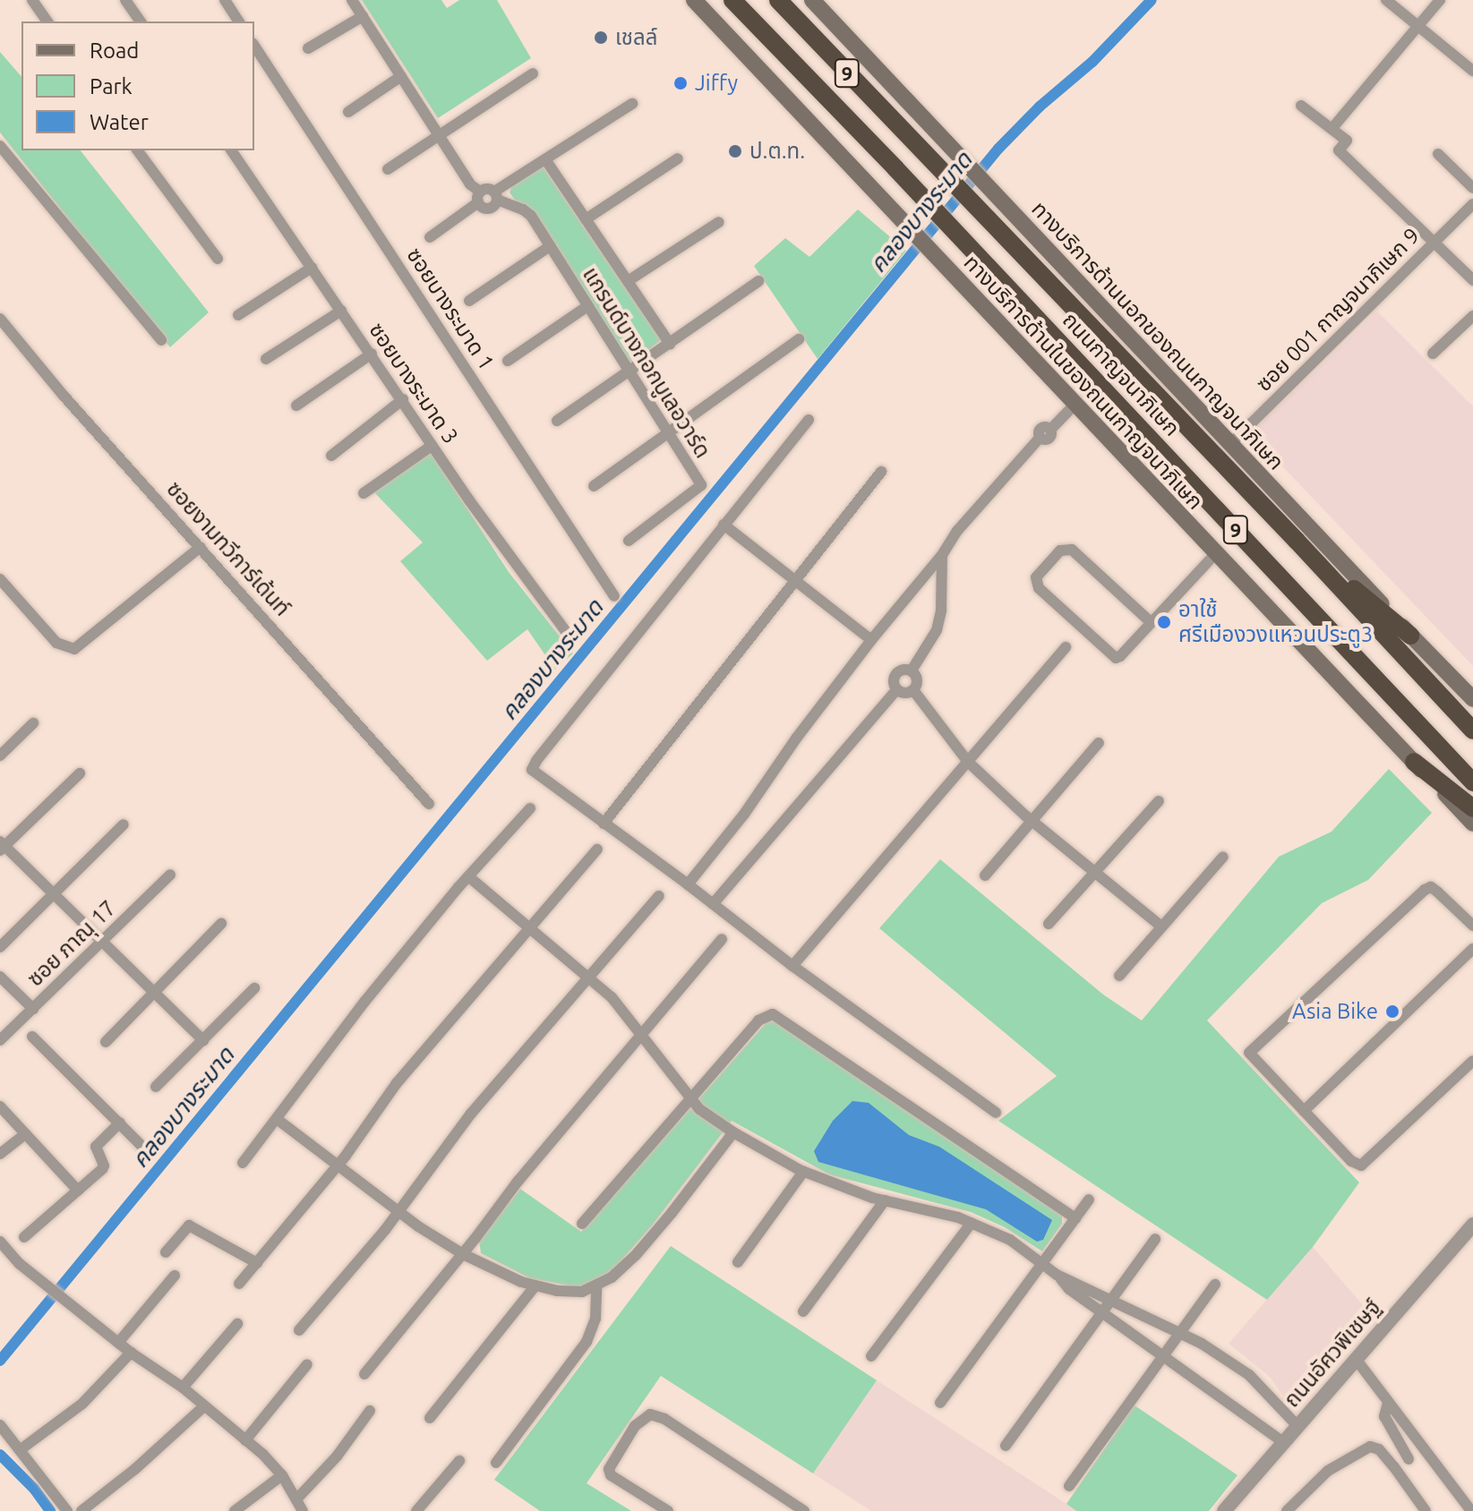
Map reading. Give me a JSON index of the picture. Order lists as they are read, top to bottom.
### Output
{
  "streets": {
    "highway": ["9", "ถนนกาญจนาภิเษก"],
    "main road": ["ทางบริการด้านนอกของถนนกาญจนาภิเษก", "ทางบริการด้านในของถนนกาญจนาภิเษก"],
    "street": [
      "ซอยบางระมาด 1",
      "ซอย 001 กาญจนาภิเษก 9",
      "แกรนด์บางกอกบูเลอวาร์ด",
      "ซอยบางระมาด 3",
      "ซอยงามทวีการ์เด้นท์",
      "ซอย ภาณุ 17",
      "ถนนอัศวพิเชษฐ์"
    ]
  },
  "crossings": [
    ["ซอย 001 กาญจนาภิเษก 9", "ทางบริการด้านนอกของถนนกาญจนาภิเษก"]
  ],
  "water": ["คลองบางระมาด"],
  "places": [
    "เชลล์",
    "Jiffy",
    "ป.ต.ท.",
    "อาใช้ ศรีเมืองวงแหวนประตู3",
    "Asia Bike"
  ],
  "legend": ["Road", "Park", "Water"]
}
